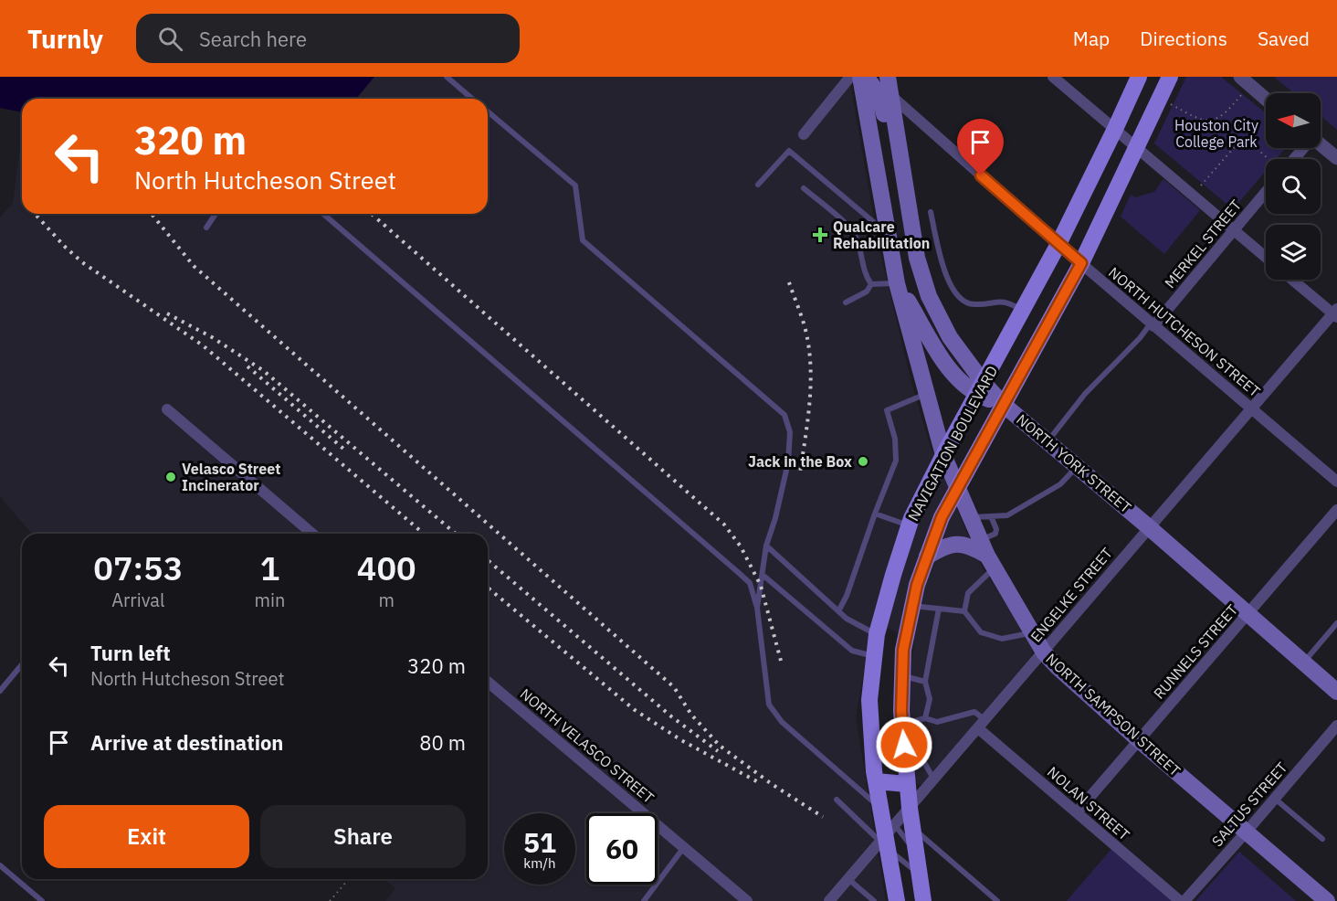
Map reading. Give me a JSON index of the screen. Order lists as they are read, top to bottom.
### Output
{
  "streets": {
    "main road": ["NAVIGATION BOULEVARD", "NORTH YORK STREET", "NORTH SAMPSON STREET"],
    "street": [
      "MERKEL STREET",
      "NORTH HUTCHESON STREET",
      "ENGELKE STREET",
      "RUNNELS STREET",
      "NORTH VELASCO STREET",
      "NOLAN STREET",
      "SALTUS STREET"
    ]
  },
  "crossings": [
    ["MERKEL STREET", "NORTH HUTCHESON STREET"],
    ["NORTH HUTCHESON STREET", "NAVIGATION BOULEVARD"],
    ["NORTH HUTCHESON STREET", "NORTH YORK STREET"],
    ["NORTH HUTCHESON STREET", "ENGELKE STREET"],
    ["NAVIGATION BOULEVARD", "NORTH YORK STREET"],
    ["NAVIGATION BOULEVARD", "ENGELKE STREET"],
    ["NAVIGATION BOULEVARD", "NORTH SAMPSON STREET"],
    ["NORTH YORK STREET", "ENGELKE STREET"],
    ["NORTH YORK STREET", "RUNNELS STREET"],
    ["ENGELKE STREET", "NORTH SAMPSON STREET"],
    ["ENGELKE STREET", "NOLAN STREET"],
    ["RUNNELS STREET", "NORTH SAMPSON STREET"],
    ["RUNNELS STREET", "NOLAN STREET"],
    ["NORTH SAMPSON STREET", "SALTUS STREET"],
    ["NOLAN STREET", "SALTUS STREET"]
  ],
  "parks": ["Houston City College Park"],
  "places": {
    "health": ["Qualcare Rehabilitation"],
    "other": ["Jack in the Box", "Velasco Street Incinerator"]
  },
  "north": "left",
  "page": {
    "header": "Turnly",
    "search": "Search here",
    "nav": ["Map", "Directions", "Saved"],
    "turn": ["320 m", "North Hutcheson Street"],
    "eta": [
      "07:53",
      "Arrival",
      "1",
      "min",
      "400",
      "m"
    ],
    "list": [
      {
        "name": "Turn left",
        "note": "North Hutcheson Street",
        "value": "320 m"
      },
      {
        "name": "Arrive at destination",
        "value": "80 m"
      }
    ],
    "buttons": ["Exit", "Share"],
    "speed": "51 km/h",
    "limit": "60"
  }
}
